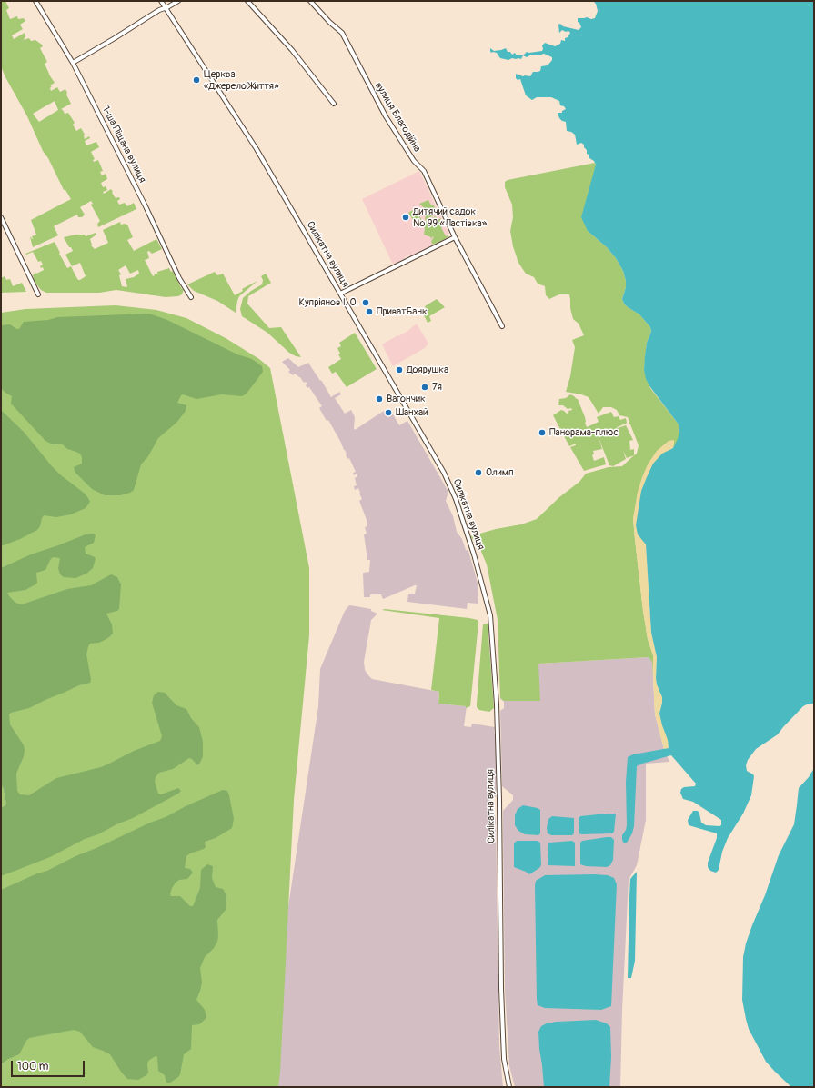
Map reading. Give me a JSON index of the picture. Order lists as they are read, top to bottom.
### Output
{
  "streets": {
    "street": ["вулиця Благодійна", "1-ша Піщана вулиця", "Силікатна вулиця"]
  },
  "places": [
    "Церква «Джерело Життя»",
    "Дитячий садок № 99 «Ластівка»",
    "Купріянов І. О.",
    "ПриватБанк",
    "Доярушка",
    "7я",
    "Вагончик",
    "Шанхай",
    "Панорама-плюс",
    "Олимп"
  ],
  "scale_bar": "100 m"
}
